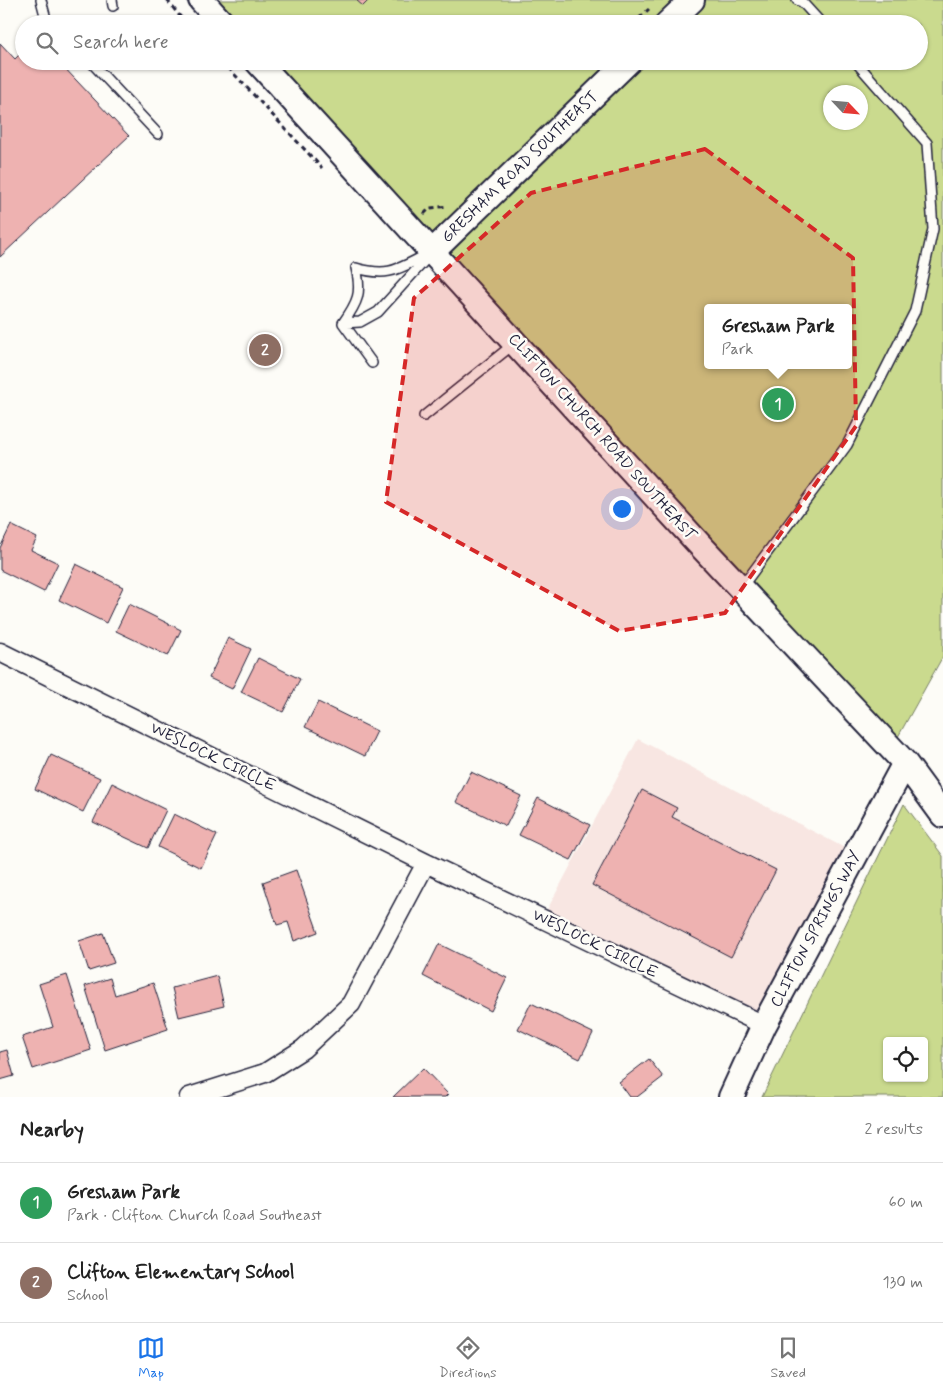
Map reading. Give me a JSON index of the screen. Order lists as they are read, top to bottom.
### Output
{
  "streets": {
    "street": [
      "GRESHAM ROAD SOUTHEAST",
      "CLIFTON CHURCH ROAD SOUTHEAST",
      "WESLOCK CIRCLE",
      "CLIFTON SPRINGS WAY"
    ]
  },
  "crossings": [
    ["GRESHAM ROAD SOUTHEAST", "CLIFTON CHURCH ROAD SOUTHEAST"],
    ["CLIFTON CHURCH ROAD SOUTHEAST", "CLIFTON SPRINGS WAY"],
    ["WESLOCK CIRCLE", "CLIFTON SPRINGS WAY"]
  ],
  "north": "bottom right",
  "page": {
    "search": "Search here",
    "popup": ["Gresham Park", "Park"],
    "pins": ["2", "1"],
    "heading": ["Nearby", "2 results"],
    "list": [
      {
        "mark": "1",
        "name": "Gresham Park",
        "note": "Park · Clifton Church Road Southeast",
        "value": "60 m"
      },
      {
        "mark": "2",
        "name": "Clifton Elementary School",
        "note": "School",
        "value": "130 m"
      }
    ],
    "nav": ["Map", "Directions", "Saved"]
  }
}
